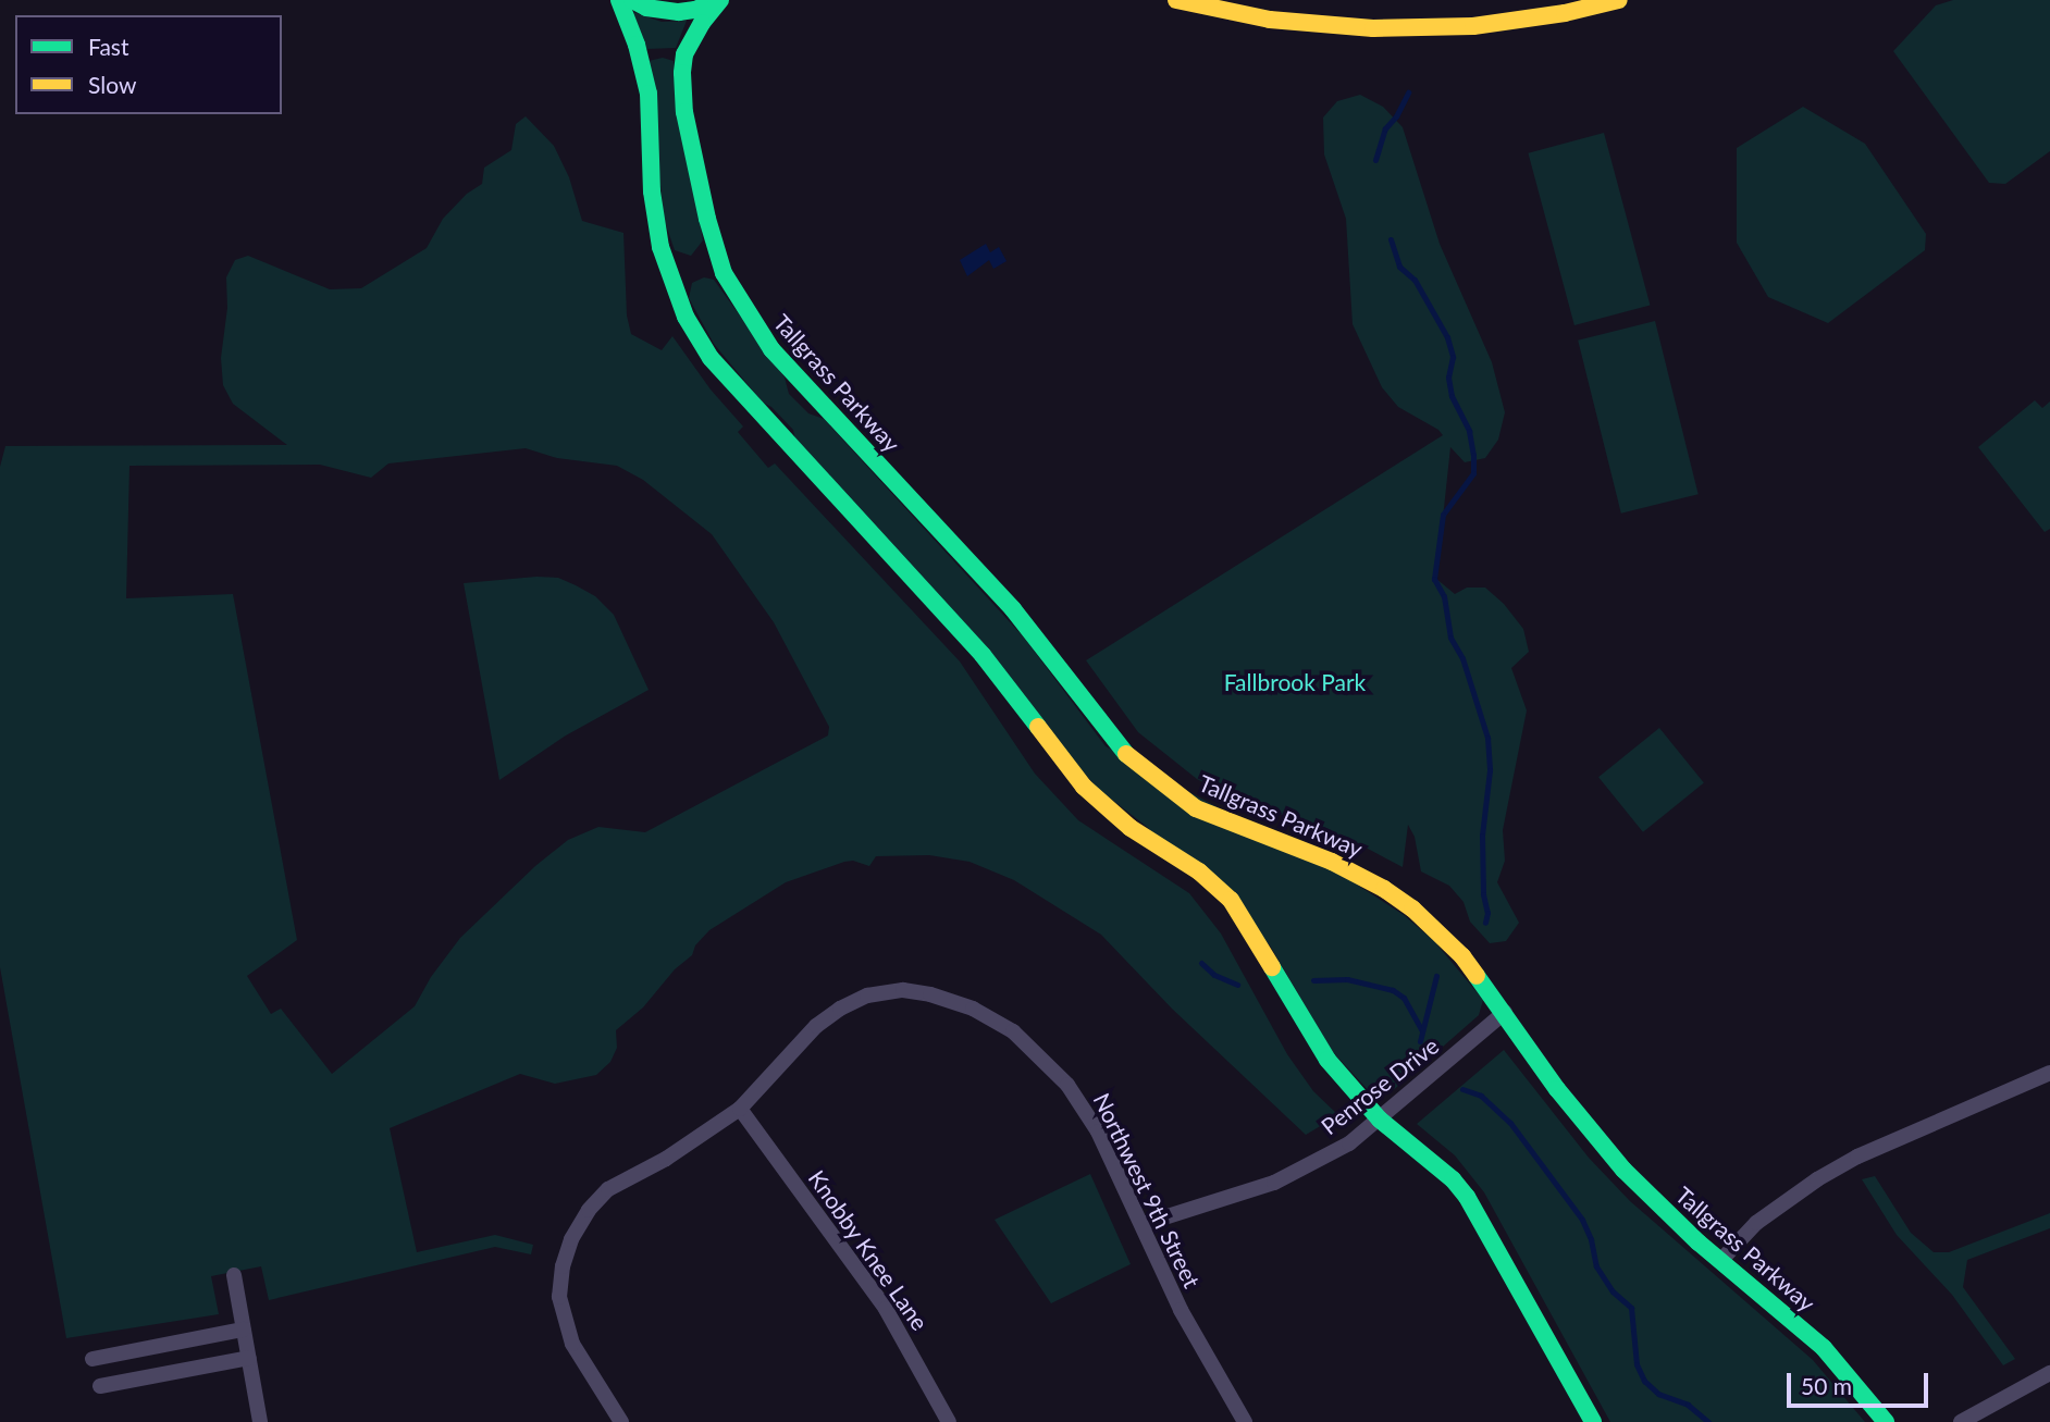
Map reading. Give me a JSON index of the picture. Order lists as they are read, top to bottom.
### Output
{
  "streets": {
    "street": [
      "Tallgrass Parkway",
      "Penrose Drive",
      "Northwest 9th Street",
      "Knobby Knee Lane"
    ]
  },
  "crossings": [
    ["Tallgrass Parkway", "Penrose Drive"],
    ["Penrose Drive", "Northwest 9th Street"],
    ["Northwest 9th Street", "Knobby Knee Lane"]
  ],
  "parks": ["Fallbrook Park"],
  "legend": ["Fast", "Slow"],
  "scale_bar": "50 m"
}
